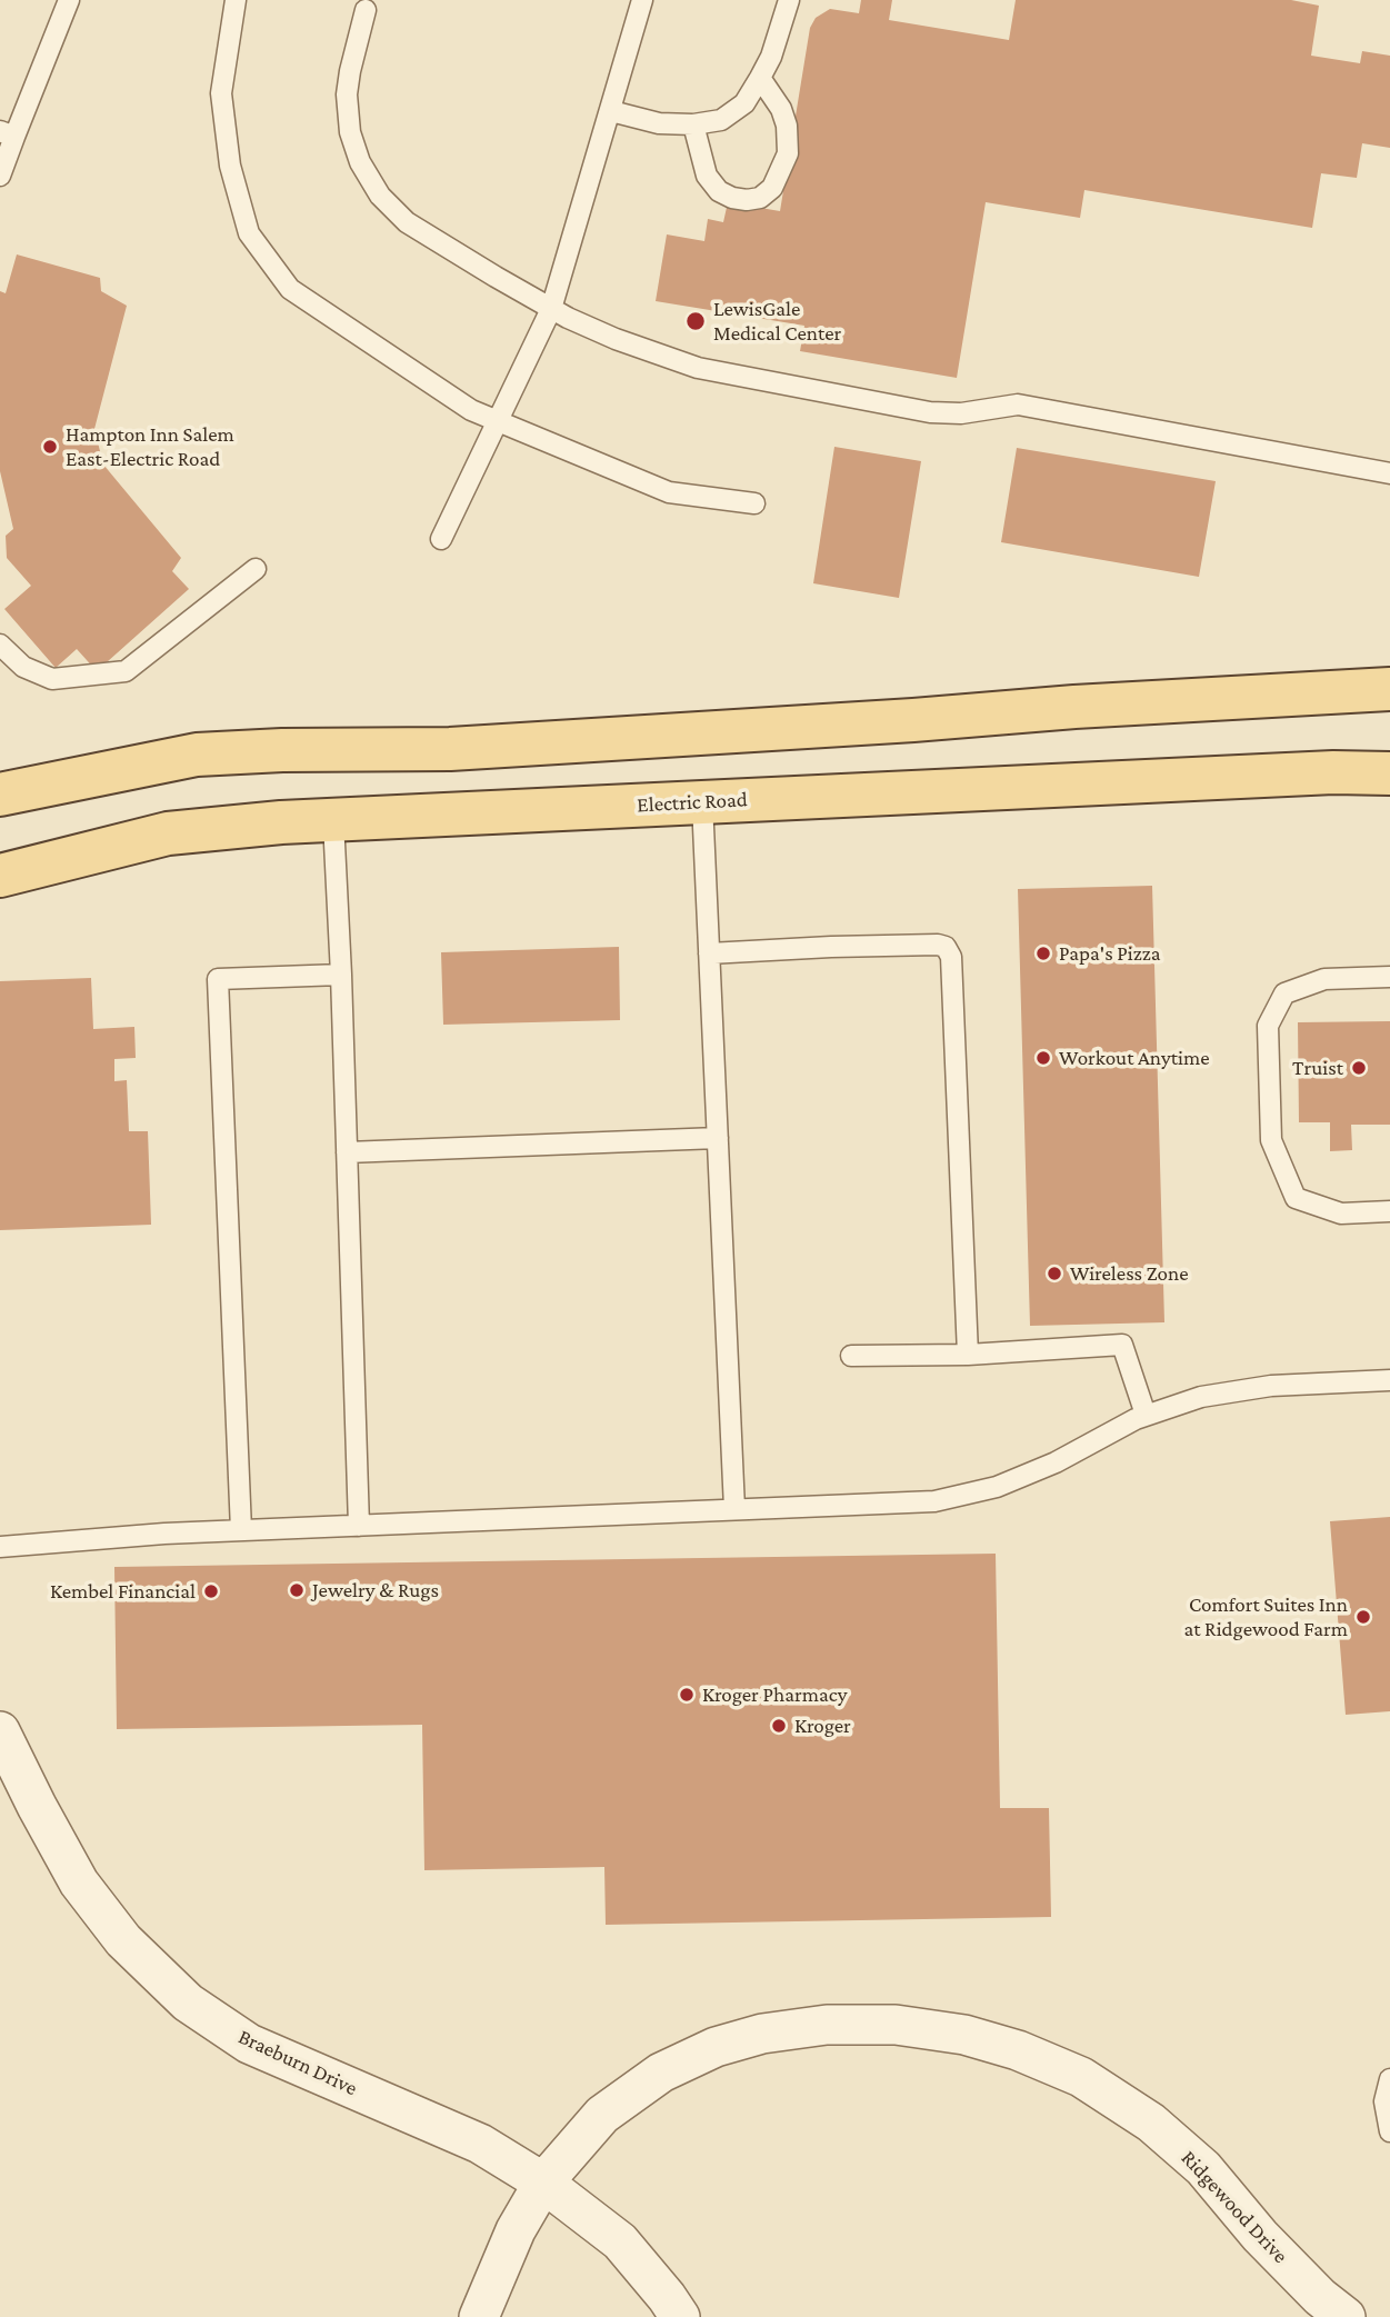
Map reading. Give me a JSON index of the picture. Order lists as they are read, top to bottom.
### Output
{
  "streets": {
    "main road": ["Electric Road"],
    "street": ["Braeburn Drive", "Ridgewood Drive"]
  },
  "crossings": [
    ["Braeburn Drive", "Ridgewood Drive"]
  ],
  "places": [
    "LewisGale Medical Center",
    "Hampton Inn Salem East-Electric Road",
    "Papa's Pizza",
    "Workout Anytime",
    "Truist",
    "Wireless Zone",
    "Jewelry & Rugs",
    "Kembel Financial",
    "Comfort Suites Inn at Ridgewood Farm",
    "Kroger Pharmacy",
    "Kroger"
  ]
}
